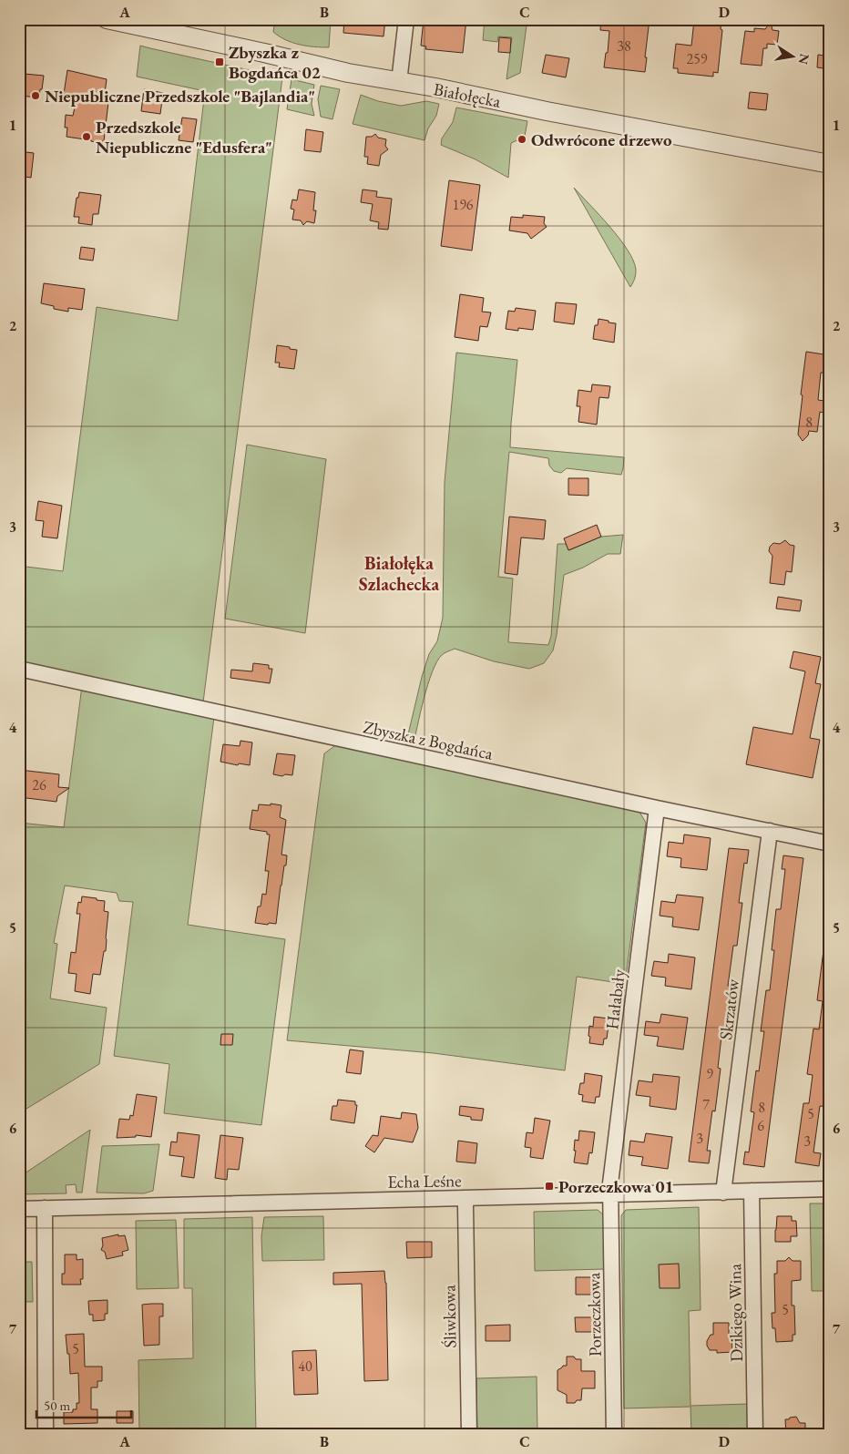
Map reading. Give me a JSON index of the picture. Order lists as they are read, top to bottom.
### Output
{
  "streets": {
    "street": [
      "Białołęcka",
      "Zbyszka z Bogdańca",
      "Hałabały",
      "Skrzatów",
      "Echa Leśne",
      "Dzikiego Wina",
      "Porzeczkowa",
      "Śliwkowa"
    ]
  },
  "crossings": [
    ["Zbyszka z Bogdańca", "Hałabały"],
    ["Zbyszka z Bogdańca", "Skrzatów"],
    ["Hałabały", "Echa Leśne"],
    ["Hałabały", "Porzeczkowa"],
    ["Skrzatów", "Echa Leśne"],
    ["Echa Leśne", "Dzikiego Wina"],
    ["Echa Leśne", "Porzeczkowa"],
    ["Echa Leśne", "Śliwkowa"]
  ],
  "districts": ["Białołęka Szlachecka"],
  "places": {
    "transit": ["Zbyszka z Bogdańca 02", "Porzeczkowa 01"],
    "other": ["Niepubliczne Przedszkole \"Bajlandia\"", "Przedszkole Niepubliczne \"Edusfera\"", "Odwrócone drzewo"]
  },
  "house_numbers": [
    "38",
    "259",
    "196",
    "8",
    "26",
    "9",
    "7",
    "8",
    "5",
    "6",
    "3",
    "3",
    "5",
    "5",
    "40"
  ],
  "scale_bar": "50 m",
  "north": "right",
  "grid": {
    "columns": [
      "A",
      "B",
      "C",
      "D"
    ],
    "rows": [
      "1",
      "2",
      "3",
      "4",
      "5",
      "6",
      "7"
    ]
  }
}
